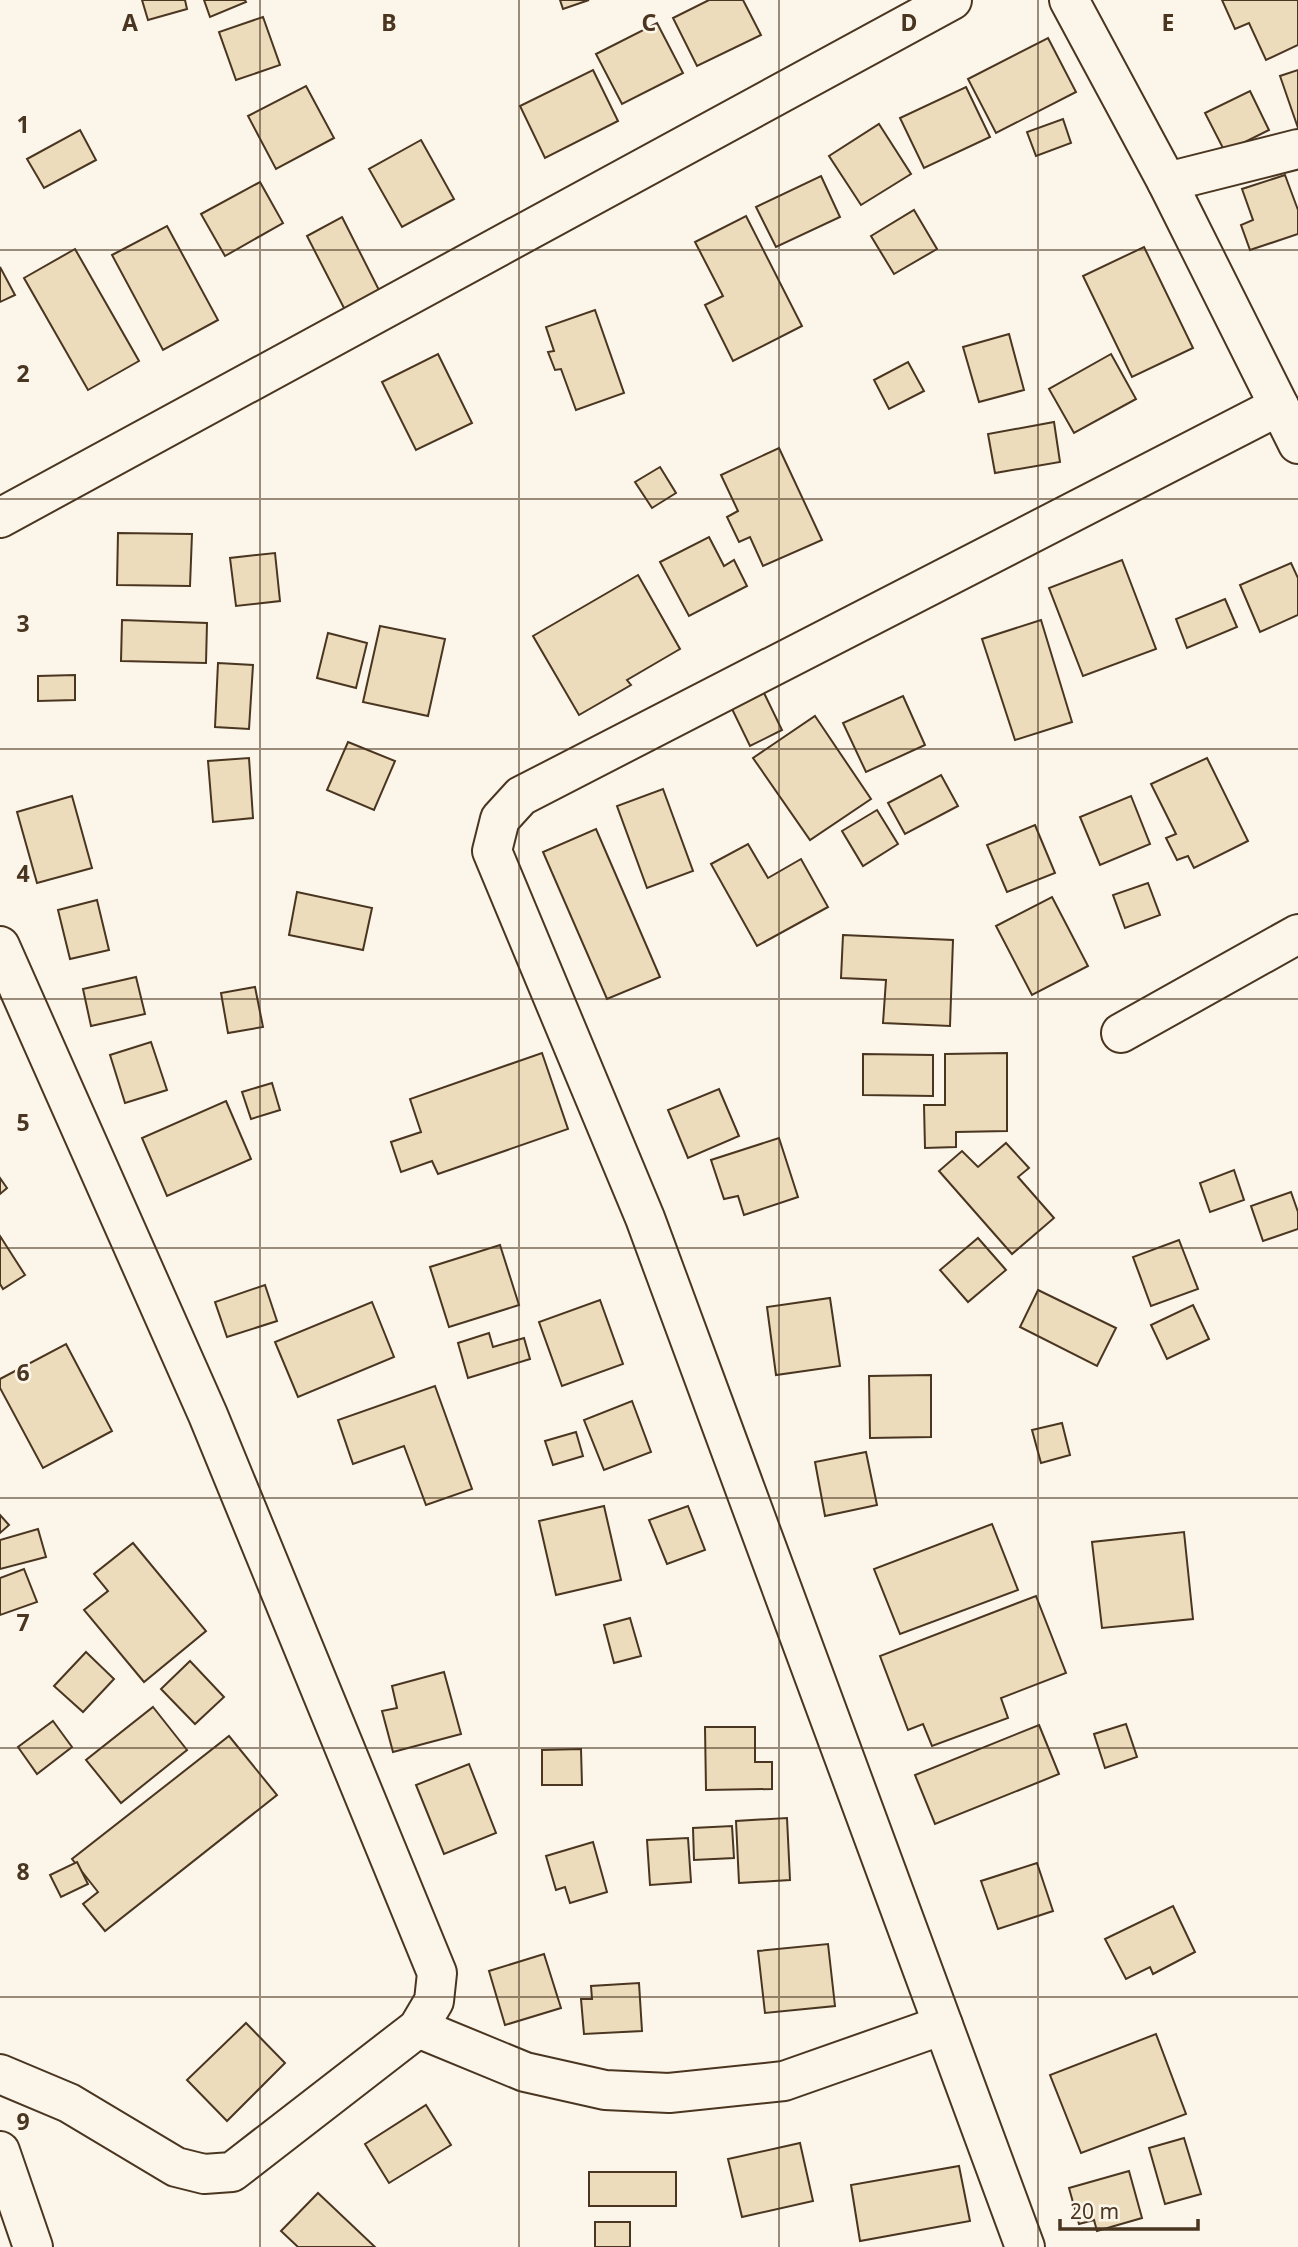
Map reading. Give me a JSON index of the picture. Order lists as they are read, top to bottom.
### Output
{
  "scale_bar": "20 m",
  "grid": {
    "columns": [
      "A",
      "B",
      "C",
      "D",
      "E"
    ],
    "rows": [
      "1",
      "2",
      "3",
      "4",
      "5",
      "6",
      "7",
      "8",
      "9"
    ]
  }
}
